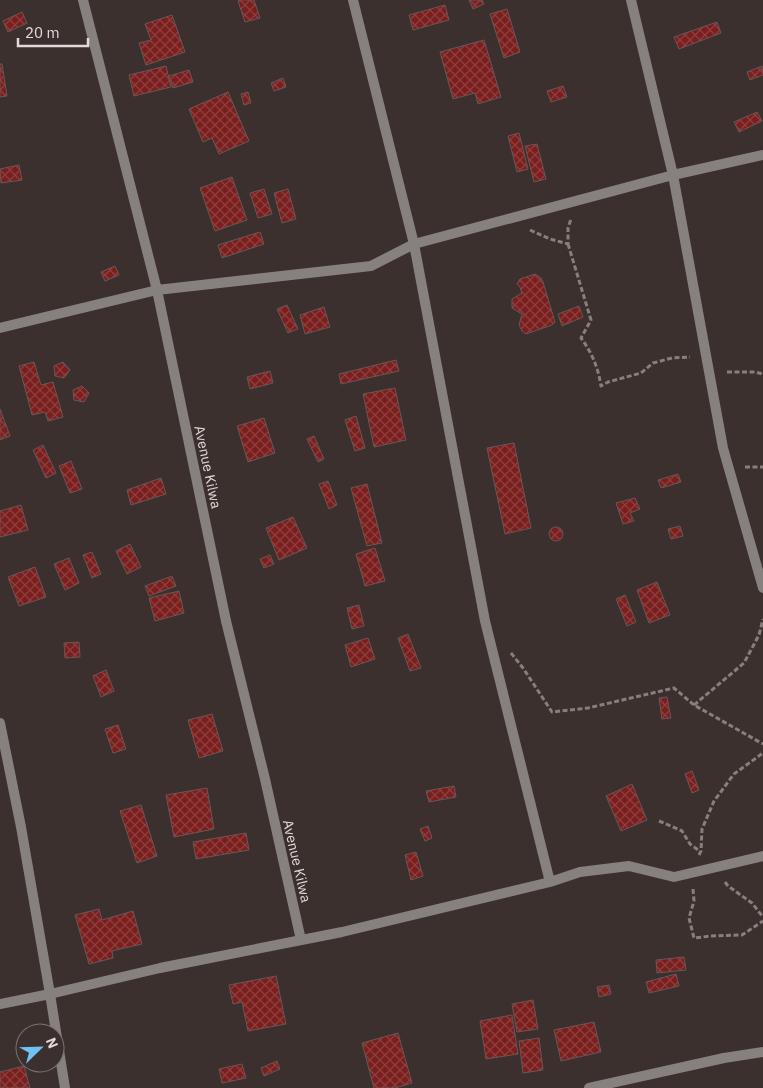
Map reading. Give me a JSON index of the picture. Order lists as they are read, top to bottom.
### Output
{
  "streets": {
    "street": ["Avenue Kilwa"]
  },
  "scale_bar": "20 m",
  "north": "top right"
}
